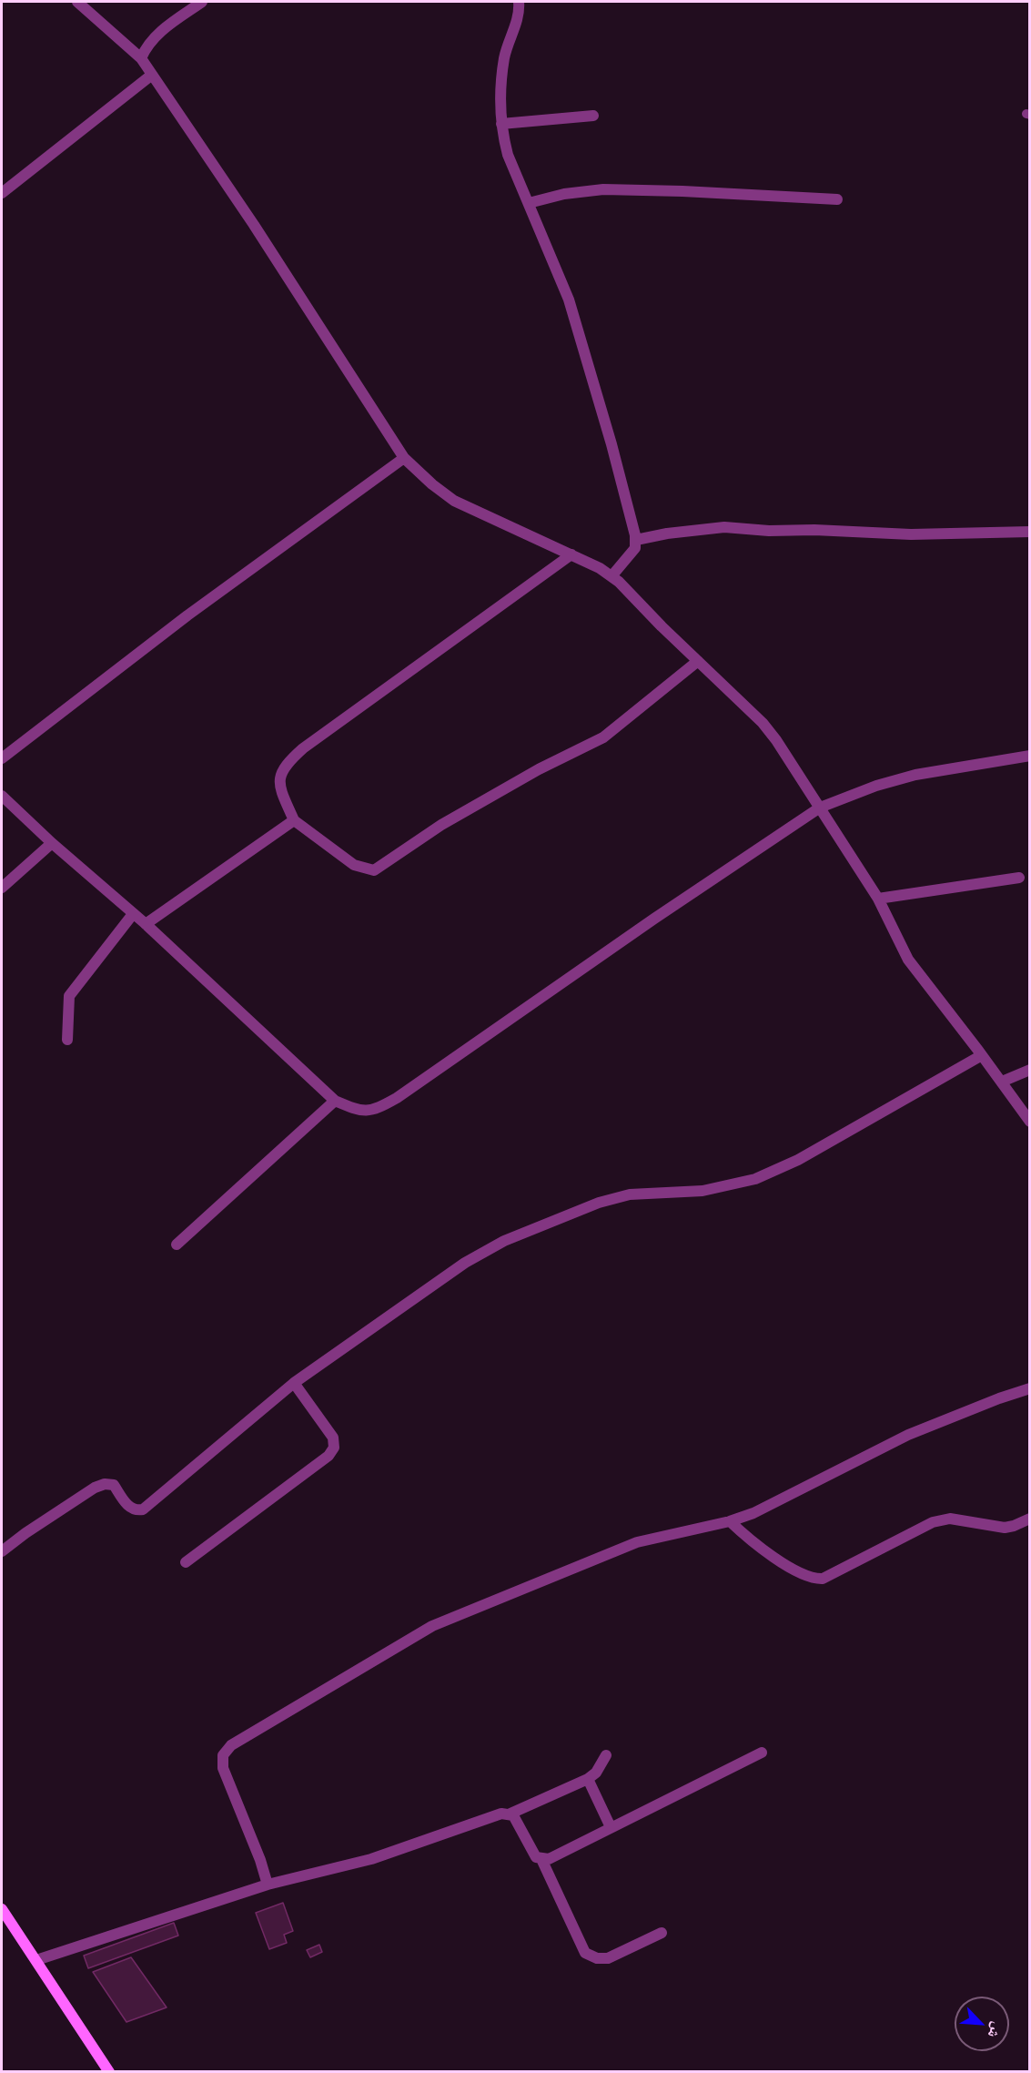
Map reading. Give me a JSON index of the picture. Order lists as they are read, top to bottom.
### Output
{
  "north": "bottom right"
}
